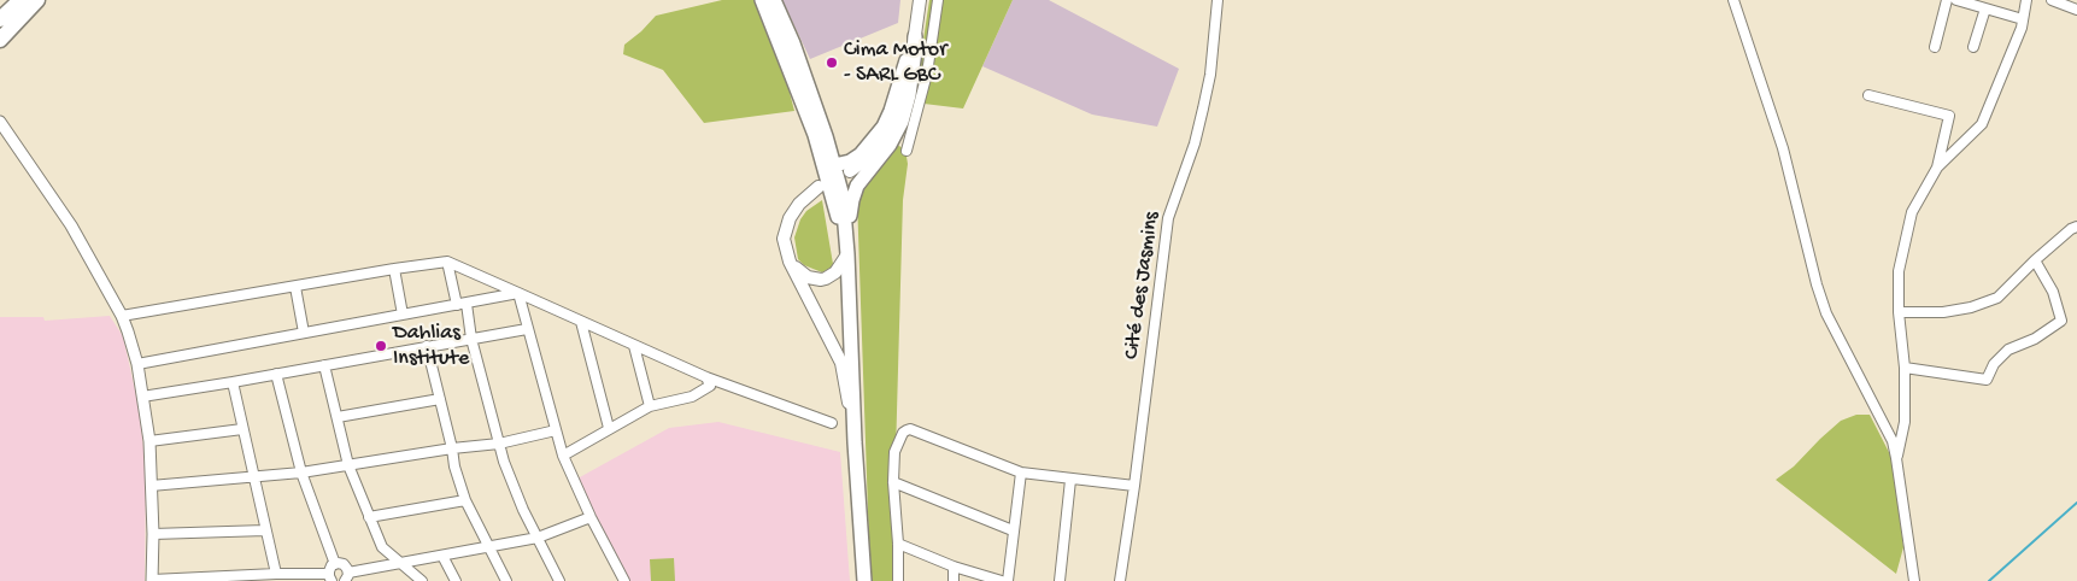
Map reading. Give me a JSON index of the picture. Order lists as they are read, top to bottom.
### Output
{
  "streets": {
    "street": ["Cité des Jasmins"]
  },
  "places": ["Cima Motor - SARL GBC", "Dahlias Institute"]
}
